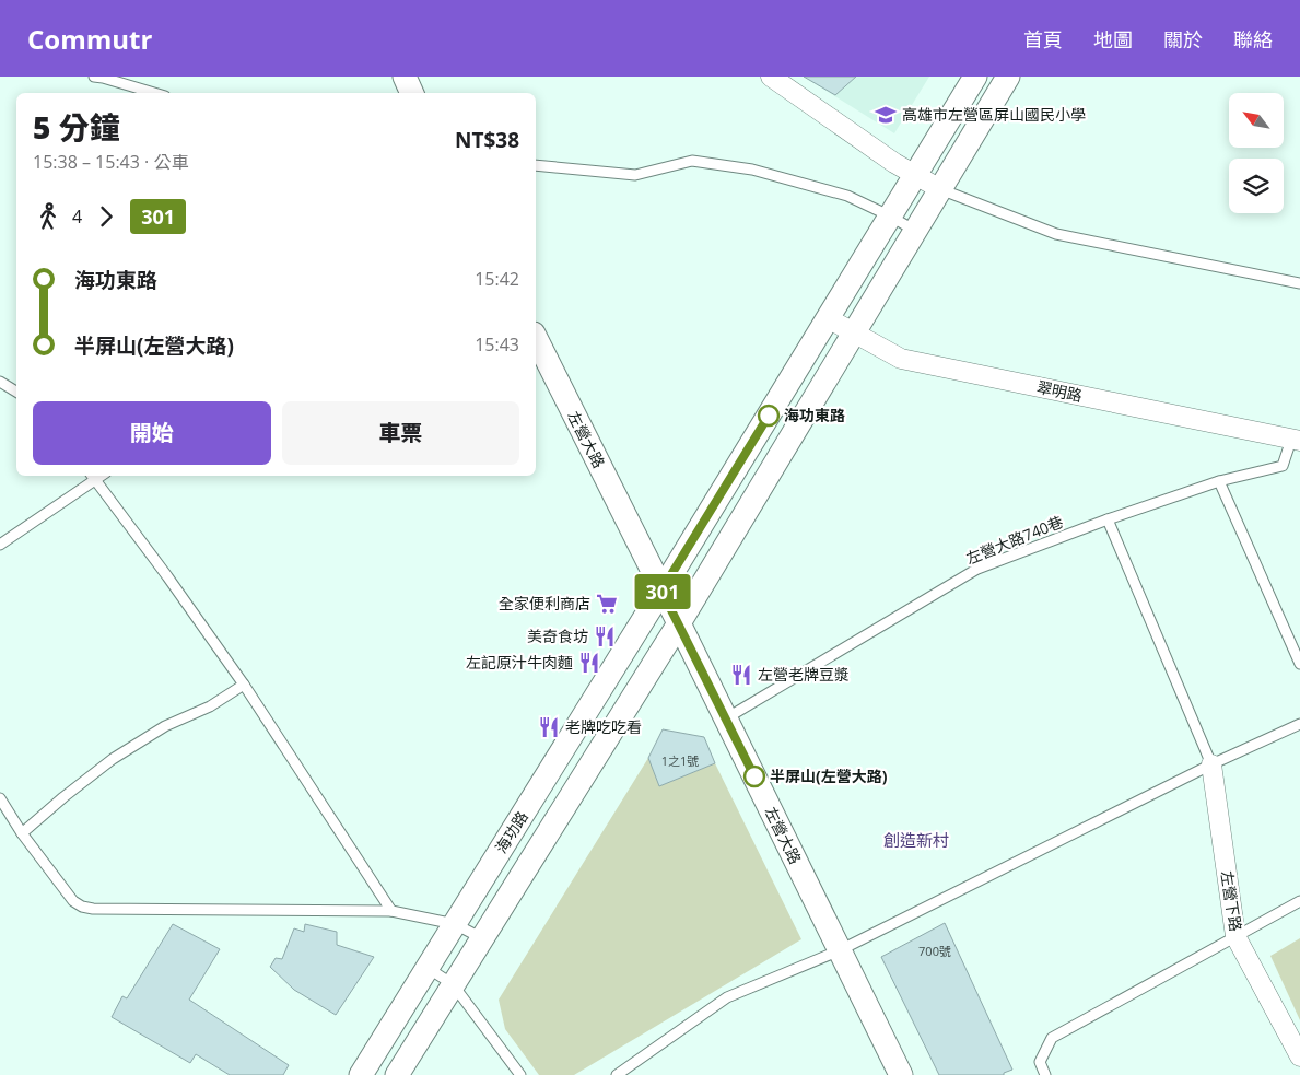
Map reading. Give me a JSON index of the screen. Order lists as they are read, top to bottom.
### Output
{
  "streets": {
    "street": [
      "翠明路",
      "左營大路",
      "海功路",
      "左營下路"
    ],
    "lane": ["左營大路740巷"]
  },
  "crossings": [
    ["翠明路", "左營大路740巷"],
    ["左營大路", "左營大路740巷"],
    ["左營大路", "海功路"]
  ],
  "districts": ["創造新村"],
  "places": {
    "school or university": ["高雄市左營區屏山國民小學"],
    "other": ["海功東路", "半屏山(左營大路)"],
    "supermarket": ["全家便利商店"],
    "restaurant": [
      "美奇食坊",
      "左記原汁牛肉麵",
      "左營老牌豆漿",
      "老牌吃吃看"
    ]
  },
  "lines": ["bus line 301"],
  "house_numbers": ["1之1號", "700號"],
  "north": "top left",
  "page": {
    "header": "Commutr",
    "nav": [
      "首頁",
      "地圖",
      "關於",
      "聯絡"
    ],
    "on_map": "301",
    "heading": ["5 分鐘", "15:38 – 15:43 · 公車", "NT$38"],
    "legs": ["4", "301"],
    "list": [
      {
        "name": "海功東路",
        "value": "15:42"
      },
      {
        "name": "半屏山(左營大路)",
        "value": "15:43"
      }
    ],
    "buttons": ["開始", "車票"]
  }
}
